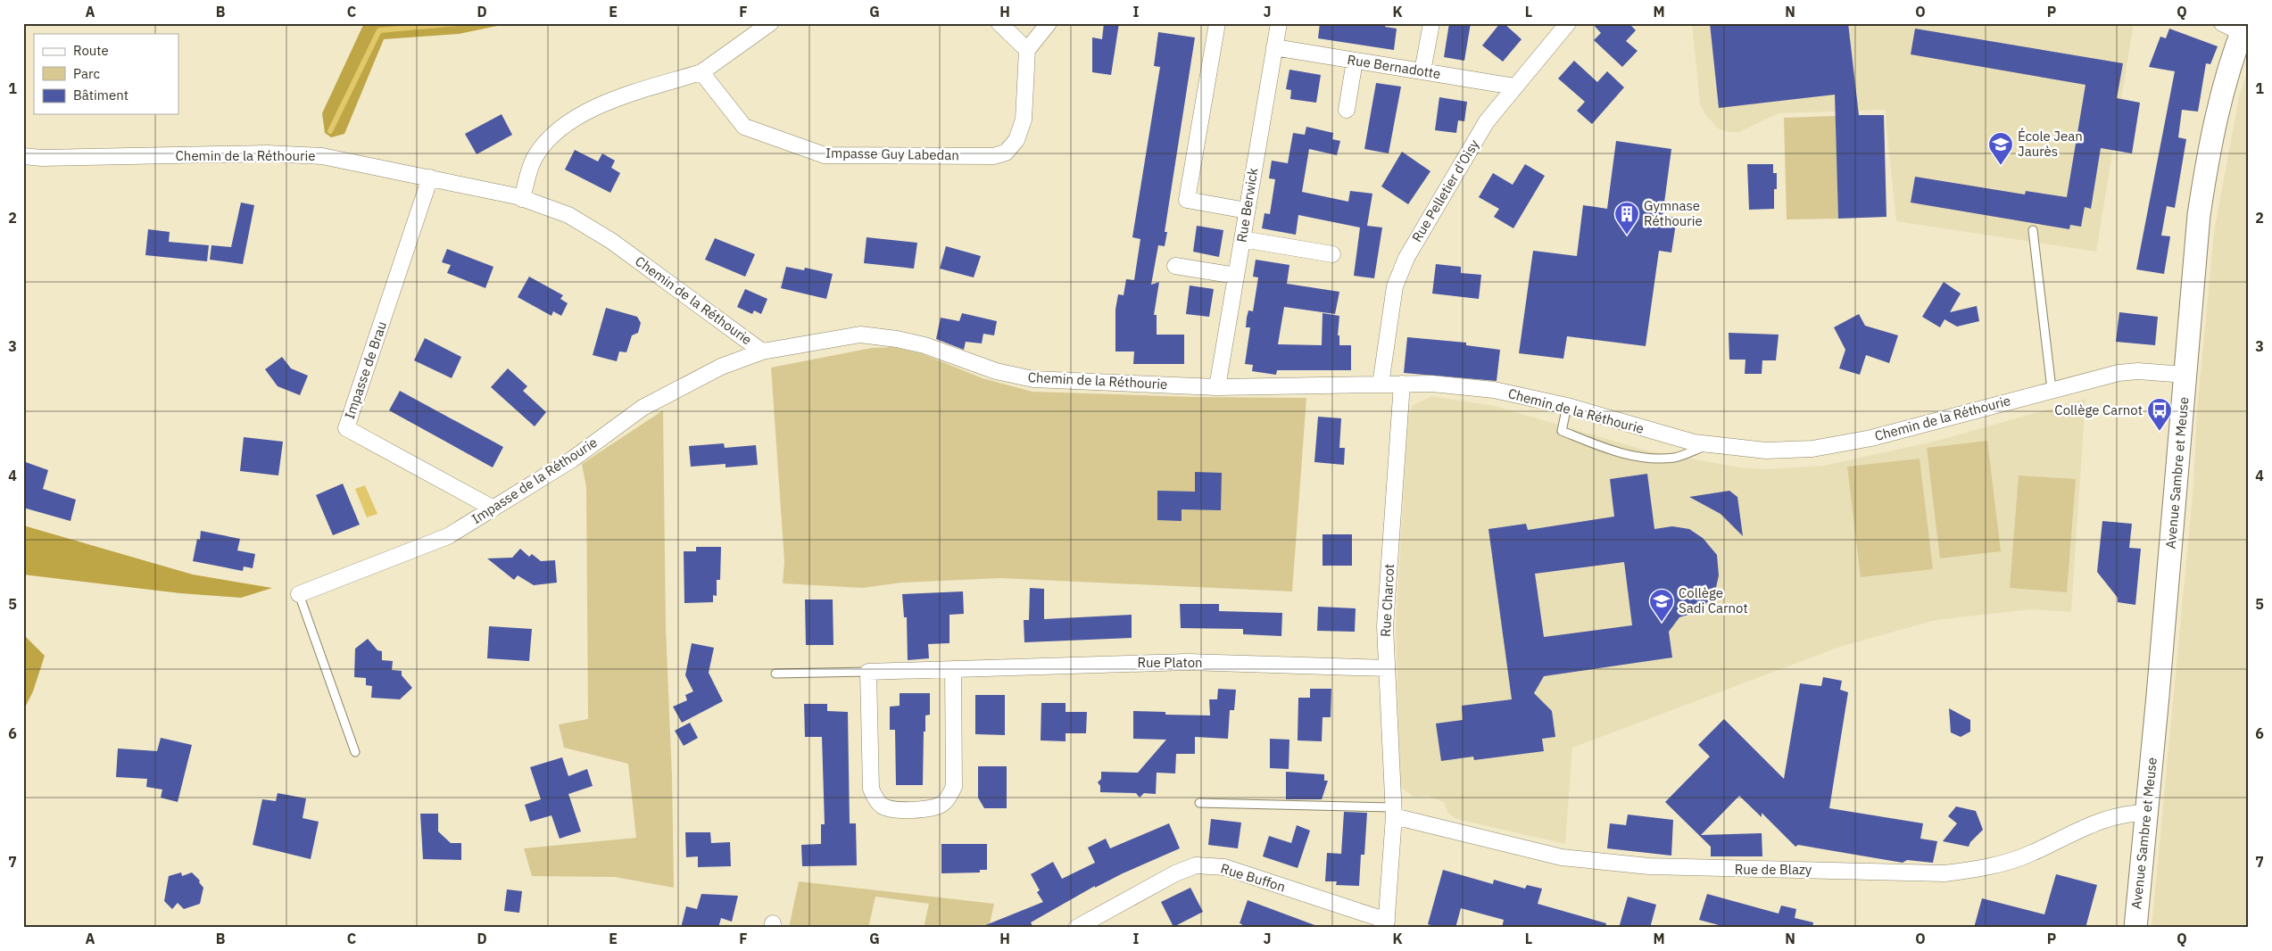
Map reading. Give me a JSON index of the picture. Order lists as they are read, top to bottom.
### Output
{
  "streets": {
    "street": [
      "Rue Bernadotte",
      "Impasse Guy Labedan",
      "Chemin de la Réthourie",
      "Rue Pelletier d'Oisy",
      "Rue Berwick",
      "Impasse de Brau",
      "Avenue Sambre et Meuse",
      "Impasse de la Réthourie",
      "Rue Charcot",
      "Rue Platon",
      "Rue de Blazy",
      "Rue Buffon"
    ]
  },
  "crossings": [
    ["Rue Bernadotte", "Rue Pelletier d'Oisy"],
    ["Rue Bernadotte", "Rue Berwick"],
    ["Chemin de la Réthourie", "Rue Pelletier d'Oisy"],
    ["Chemin de la Réthourie", "Rue Berwick"],
    ["Chemin de la Réthourie", "Impasse de Brau"],
    ["Chemin de la Réthourie", "Avenue Sambre et Meuse"],
    ["Chemin de la Réthourie", "Impasse de la Réthourie"],
    ["Chemin de la Réthourie", "Rue Charcot"],
    ["Impasse de Brau", "Impasse de la Réthourie"],
    ["Avenue Sambre et Meuse", "Rue de Blazy"],
    ["Rue Charcot", "Rue Platon"],
    ["Rue Charcot", "Rue de Blazy"],
    ["Rue Charcot", "Rue Buffon"]
  ],
  "places": {
    "school or university": ["École Jean Jaurès", "Collège Sadi Carnot"],
    "building": ["Gymnase Réthourie"],
    "bus stop": ["Collège Carnot"]
  },
  "legend": ["Route", "Parc", "Bâtiment"],
  "grid": {
    "columns": [
      "A",
      "B",
      "C",
      "D",
      "E",
      "F",
      "G",
      "H",
      "I",
      "J",
      "K",
      "L",
      "M",
      "N",
      "O",
      "P",
      "Q"
    ],
    "rows": [
      "1",
      "2",
      "3",
      "4",
      "5",
      "6",
      "7"
    ]
  }
}
